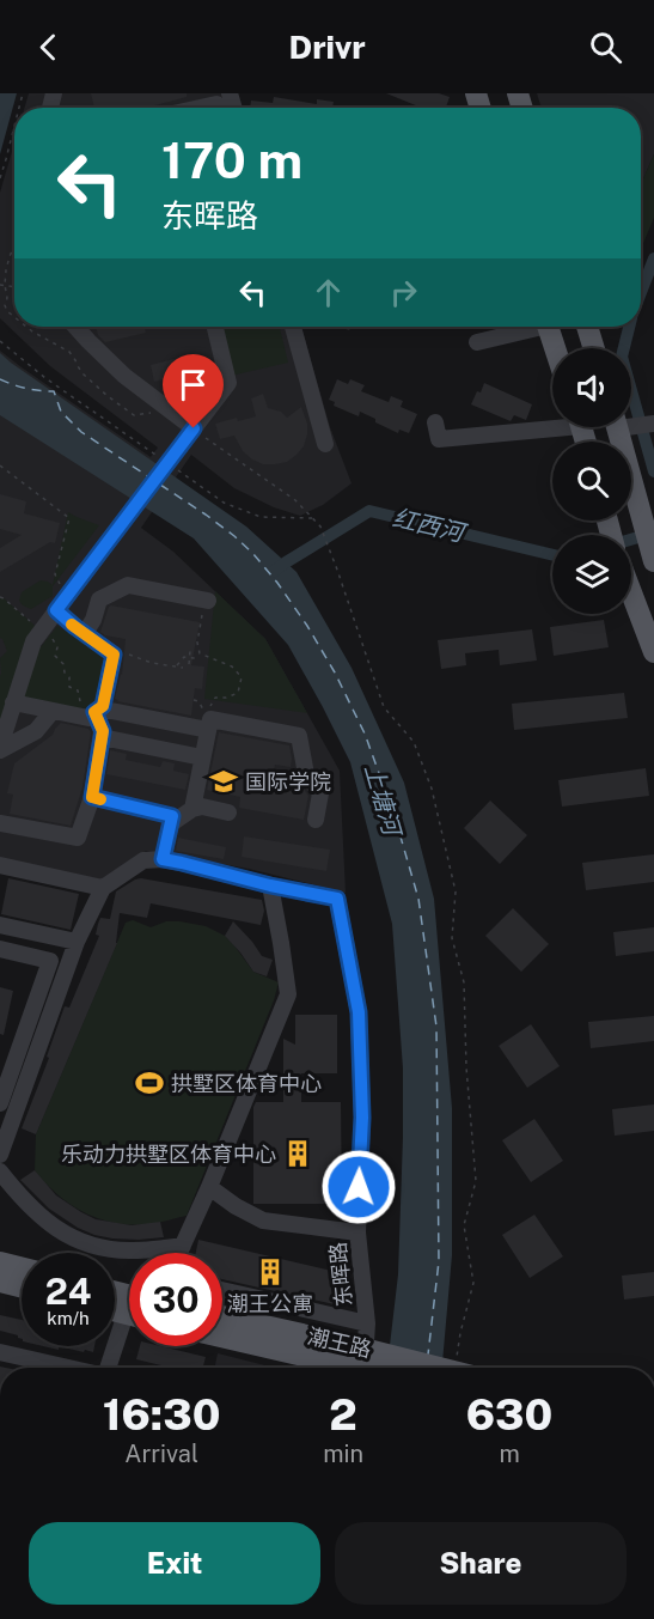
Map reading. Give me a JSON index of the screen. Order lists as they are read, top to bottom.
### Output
{
  "streets": {
    "main road": ["潮王路"],
    "street": ["东晖路"]
  },
  "water": ["红西河", "上塘河"],
  "places": {
    "school or university": ["国际学院"],
    "sports": ["拱墅区体育中心"],
    "building": ["乐动力拱墅区体育中心", "潮王公寓"]
  },
  "page": {
    "header": "Drivr",
    "turn": ["170 m", "东晖路"],
    "speed": "24 km/h",
    "limit": "30",
    "eta": [
      "16:30",
      "Arrival",
      "2",
      "min",
      "630",
      "m"
    ],
    "buttons": ["Exit", "Share"]
  }
}
